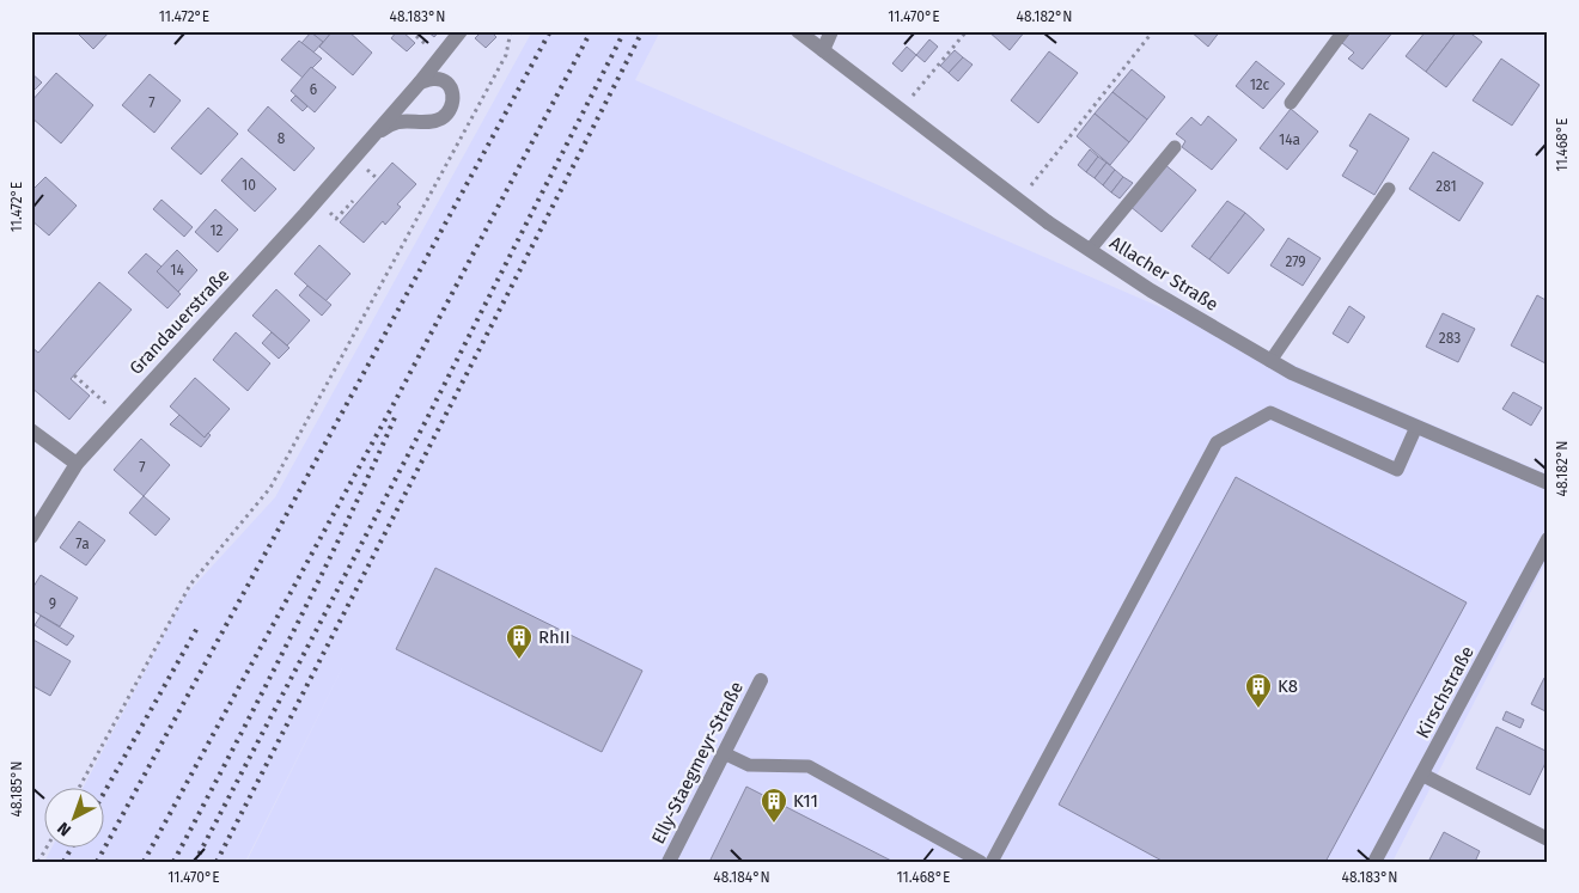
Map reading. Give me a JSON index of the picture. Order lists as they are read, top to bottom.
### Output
{
  "streets": {
    "street": [
      "Allacher Straße",
      "Grandauerstraße",
      "Kirschstraße",
      "Elly-Staegmeyr-Straße"
    ]
  },
  "places": {
    "building": ["RhII", "K8", "K11"]
  },
  "house_numbers": [
    "12c",
    "6",
    "7",
    "8",
    "14a",
    "10",
    "281",
    "12",
    "279",
    "14",
    "283",
    "7",
    "7a",
    "9"
  ],
  "north": "bottom left",
  "coordinates": [
    "11.472°E",
    "48.183°N",
    "11.470°E",
    "48.182°N",
    "11.468°E",
    "48.185°N",
    "48.184°N"
  ]
}
